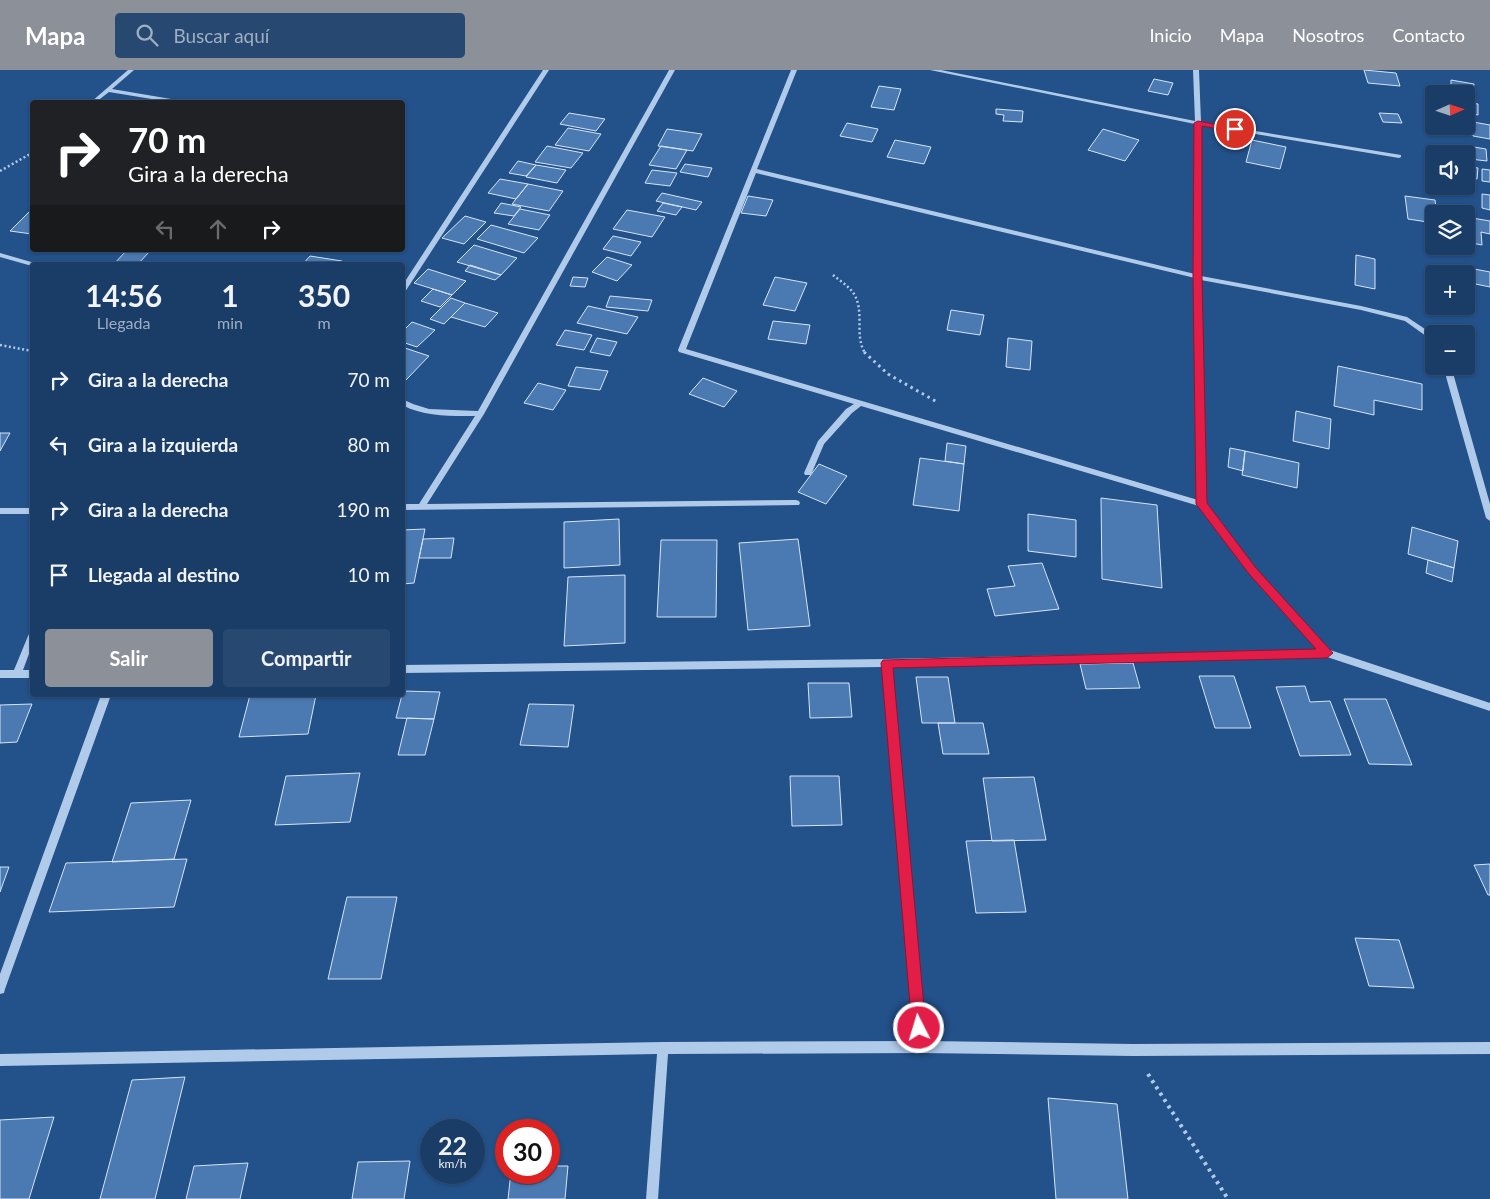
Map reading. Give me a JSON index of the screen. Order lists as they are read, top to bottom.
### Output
{
  "north": "right",
  "page": {
    "header": "Mapa",
    "search": "Buscar aquí",
    "nav": [
      "Inicio",
      "Mapa",
      "Nosotros",
      "Contacto"
    ],
    "map_buttons": ["+", "−"],
    "turn": ["70 m", "Gira a la derecha"],
    "eta": [
      "14:56",
      "Llegada",
      "1",
      "min",
      "350",
      "m"
    ],
    "list": [
      {
        "name": "Gira a la derecha",
        "value": "70 m"
      },
      {
        "name": "Gira a la izquierda",
        "value": "80 m"
      },
      {
        "name": "Gira a la derecha",
        "value": "190 m"
      },
      {
        "name": "Llegada al destino",
        "value": "10 m"
      }
    ],
    "buttons": ["Salir", "Compartir"],
    "speed": "22 km/h",
    "limit": "30"
  }
}
